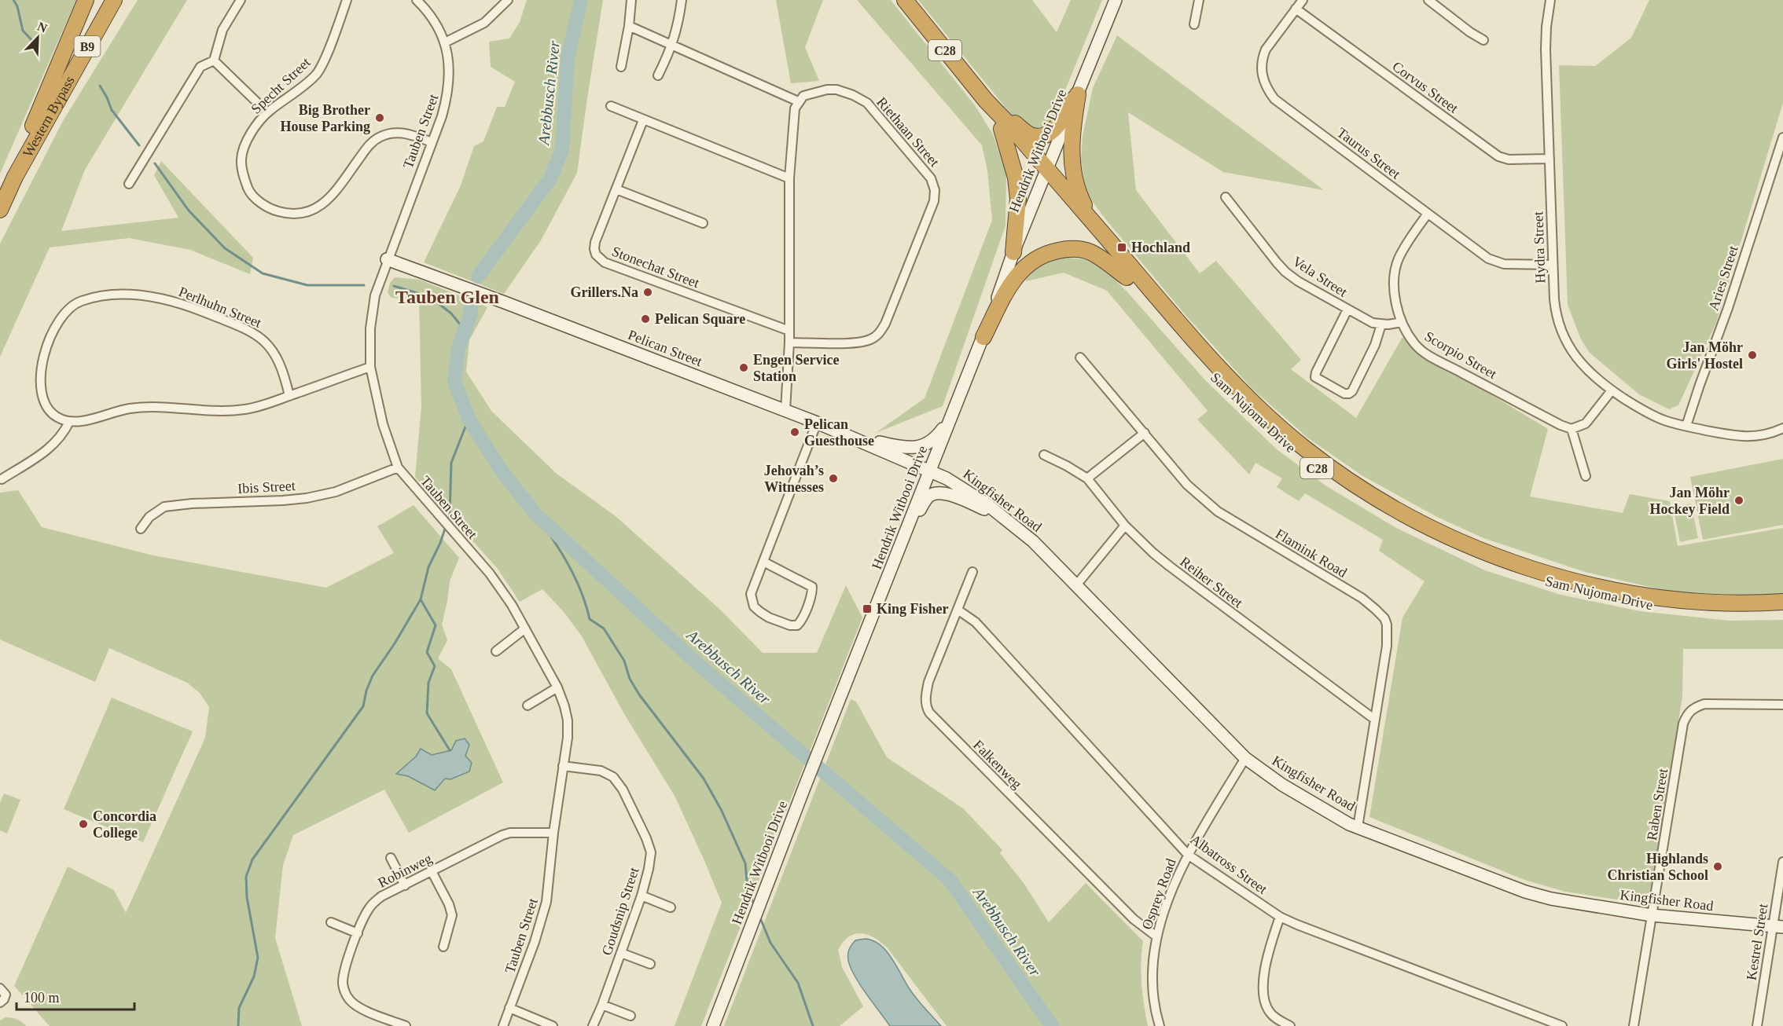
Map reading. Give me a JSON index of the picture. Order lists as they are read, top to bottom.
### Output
{
  "streets": {
    "highway": [
      "B9",
      "C28",
      "Western Bypass",
      "Sam Nujoma Drive"
    ],
    "street": [
      "Specht Street",
      "Corvus Street",
      "Tauben Street",
      "Riethaan Street",
      "Hendrik Witbooi Drive",
      "Taurus Street",
      "Hydra Street",
      "Stonechat Street",
      "Vela Street",
      "Aries Street",
      "Perlhuhn Street",
      "Pelican Street",
      "Scorpio Street",
      "Ibis Street",
      "Kingfisher Road",
      "Flamink Road",
      "Reiher Street",
      "Falkenweg",
      "Raben Street",
      "Albatross Street",
      "Robinweg",
      "Osprey Road",
      "Goudsnip Street",
      "Kestrel Street"
    ]
  },
  "crossings": [
    ["Specht Street", "Tauben Street"],
    ["Corvus Street", "Taurus Street"],
    ["Corvus Street", "Hydra Street"],
    ["Tauben Street", "Pelican Street"],
    ["Tauben Street", "Ibis Street"],
    ["Tauben Street", "Robinweg"],
    ["Tauben Street", "Goudsnip Street"],
    ["Hendrik Witbooi Drive", "Pelican Street"],
    ["Hendrik Witbooi Drive", "Sam Nujoma Drive"],
    ["Hendrik Witbooi Drive", "Kingfisher Road"],
    ["Taurus Street", "Hydra Street"],
    ["Taurus Street", "Scorpio Street"],
    ["Hydra Street", "Aries Street"],
    ["Vela Street", "Scorpio Street"],
    ["Pelican Street", "Kingfisher Road"],
    ["Kingfisher Road", "Flamink Road"],
    ["Kingfisher Road", "Raben Street"],
    ["Kingfisher Road", "Osprey Road"],
    ["Kingfisher Road", "Kestrel Street"],
    ["Flamink Road", "Reiher Street"],
    ["Falkenweg", "Albatross Street"],
    ["Falkenweg", "Osprey Road"],
    ["Albatross Street", "Osprey Road"]
  ],
  "districts": ["Tauben Glen"],
  "water": ["Arebbusch River"],
  "places": {
    "other": [
      "Big Brother House Parking",
      "Grillers.Na",
      "Pelican Square",
      "Jan Möhr Girls' Hostel",
      "Engen Service Station",
      "Pelican Guesthouse",
      "Jehovah’s Witnesses",
      "Jan Möhr Hockey Field",
      "Concordia College",
      "Highlands Christian School"
    ],
    "transit": ["Hochland", "King Fisher"]
  },
  "scale_bar": "100 m",
  "north": "top right"
}
